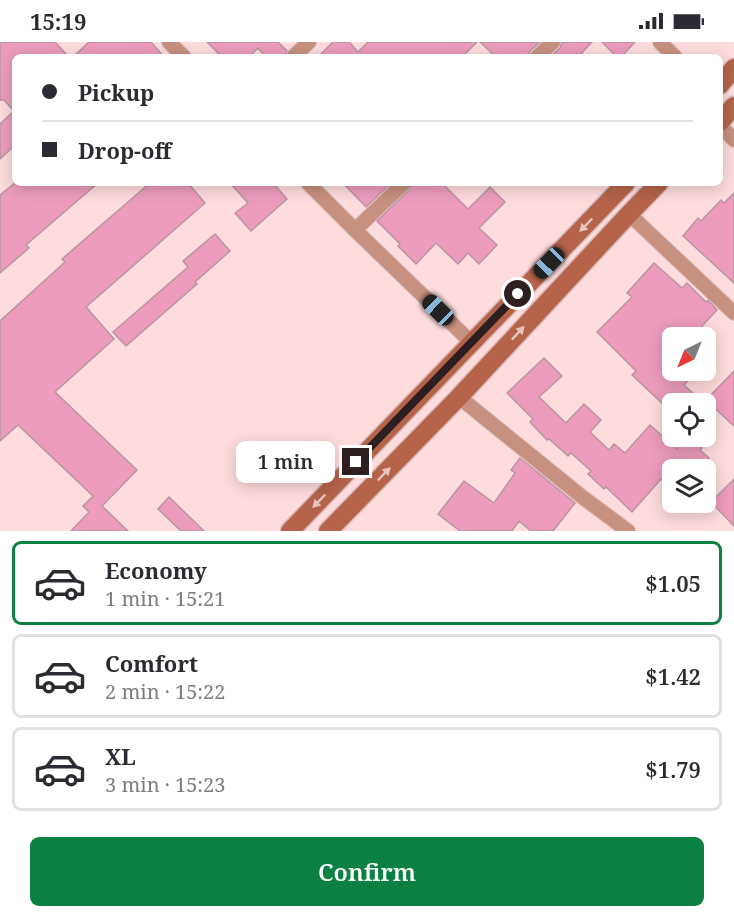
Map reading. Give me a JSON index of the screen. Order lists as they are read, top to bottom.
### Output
{
  "north": "bottom left",
  "page": {
    "status": "15:19",
    "banner": ["Pickup", "Drop-off"],
    "bubble": "1 min",
    "list": [
      {
        "name": "Economy",
        "note": "1 min · 15:21",
        "value": "$1.05"
      },
      {
        "name": "Comfort",
        "note": "2 min · 15:22",
        "value": "$1.42"
      },
      {
        "name": "XL",
        "note": "3 min · 15:23",
        "value": "$1.79"
      }
    ],
    "buttons": "Confirm"
  }
}
